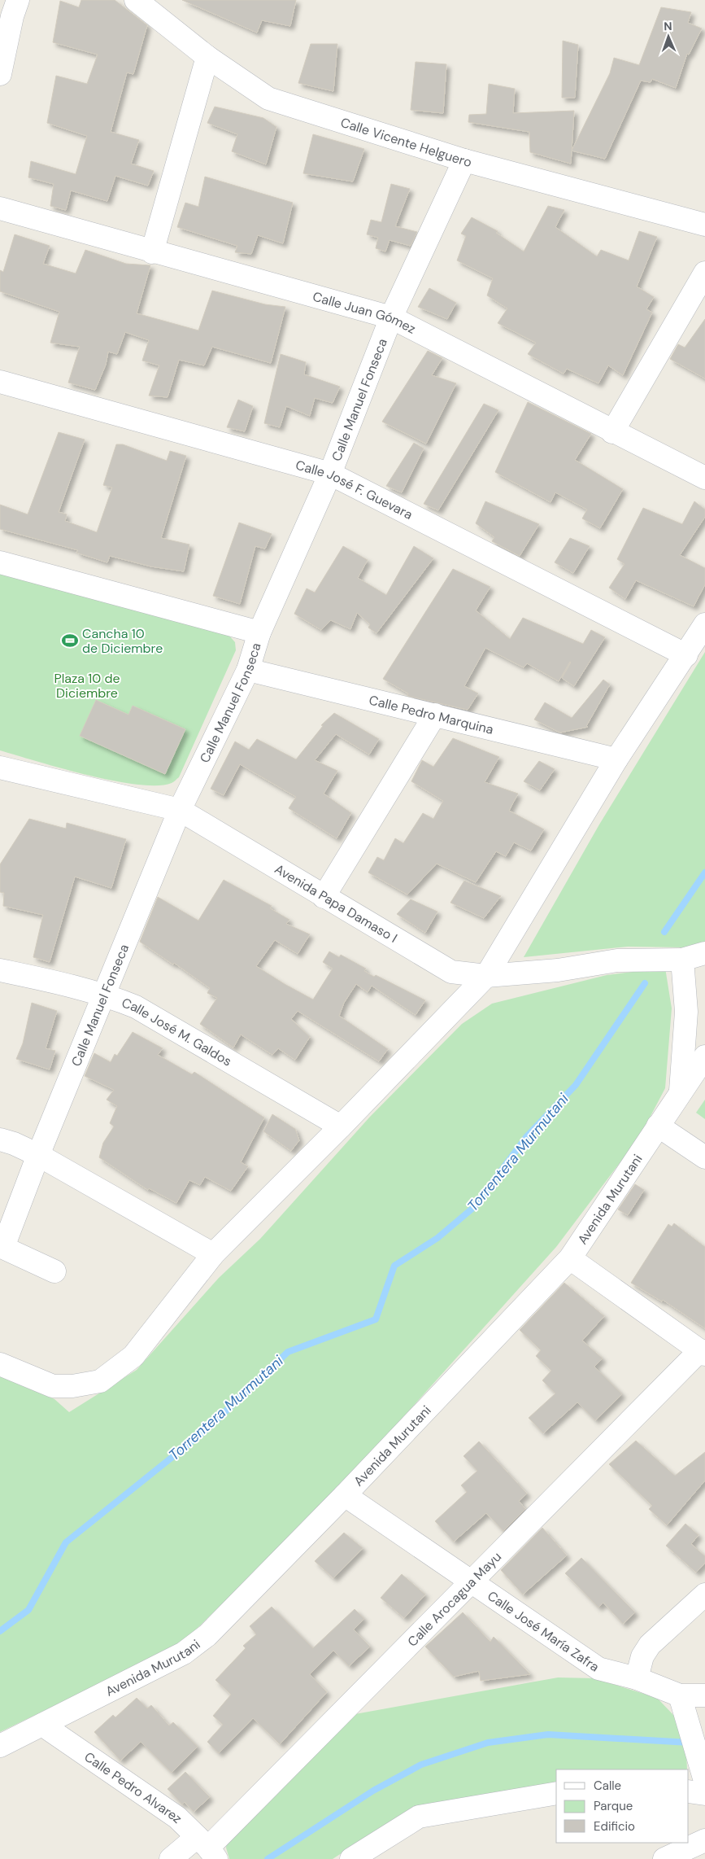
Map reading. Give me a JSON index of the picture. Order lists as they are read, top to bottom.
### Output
{
  "streets": {
    "street": [
      "Calle Vicente Helguero",
      "Calle Juan Gómez",
      "Calle Manuel Fonseca",
      "Calle José F. Guevara",
      "Calle Pedro Marquina",
      "Avenida Papa Damaso I",
      "Calle José M. Galdos",
      "Avenida Murutani",
      "Calle Arocagua Mayu",
      "Calle José María Zafra",
      "Calle Pedro Alvarez"
    ]
  },
  "crossings": [
    ["Calle Vicente Helguero", "Calle Manuel Fonseca"],
    ["Calle Juan Gómez", "Calle Manuel Fonseca"],
    ["Calle Manuel Fonseca", "Calle José F. Guevara"],
    ["Calle Manuel Fonseca", "Calle Pedro Marquina"],
    ["Calle Manuel Fonseca", "Avenida Papa Damaso I"],
    ["Calle Manuel Fonseca", "Calle José M. Galdos"],
    ["Avenida Murutani", "Calle José María Zafra"],
    ["Avenida Murutani", "Calle Pedro Alvarez"],
    ["Calle Arocagua Mayu", "Calle José María Zafra"],
    ["Calle Arocagua Mayu", "Calle Pedro Alvarez"]
  ],
  "water": ["Torrentera Murmutani"],
  "parks": ["Plaza 10 de Diciembre"],
  "places": {
    "sports": ["Cancha 10 de Diciembre"]
  },
  "legend": ["Calle", "Parque", "Edificio"],
  "north": "top"
}
